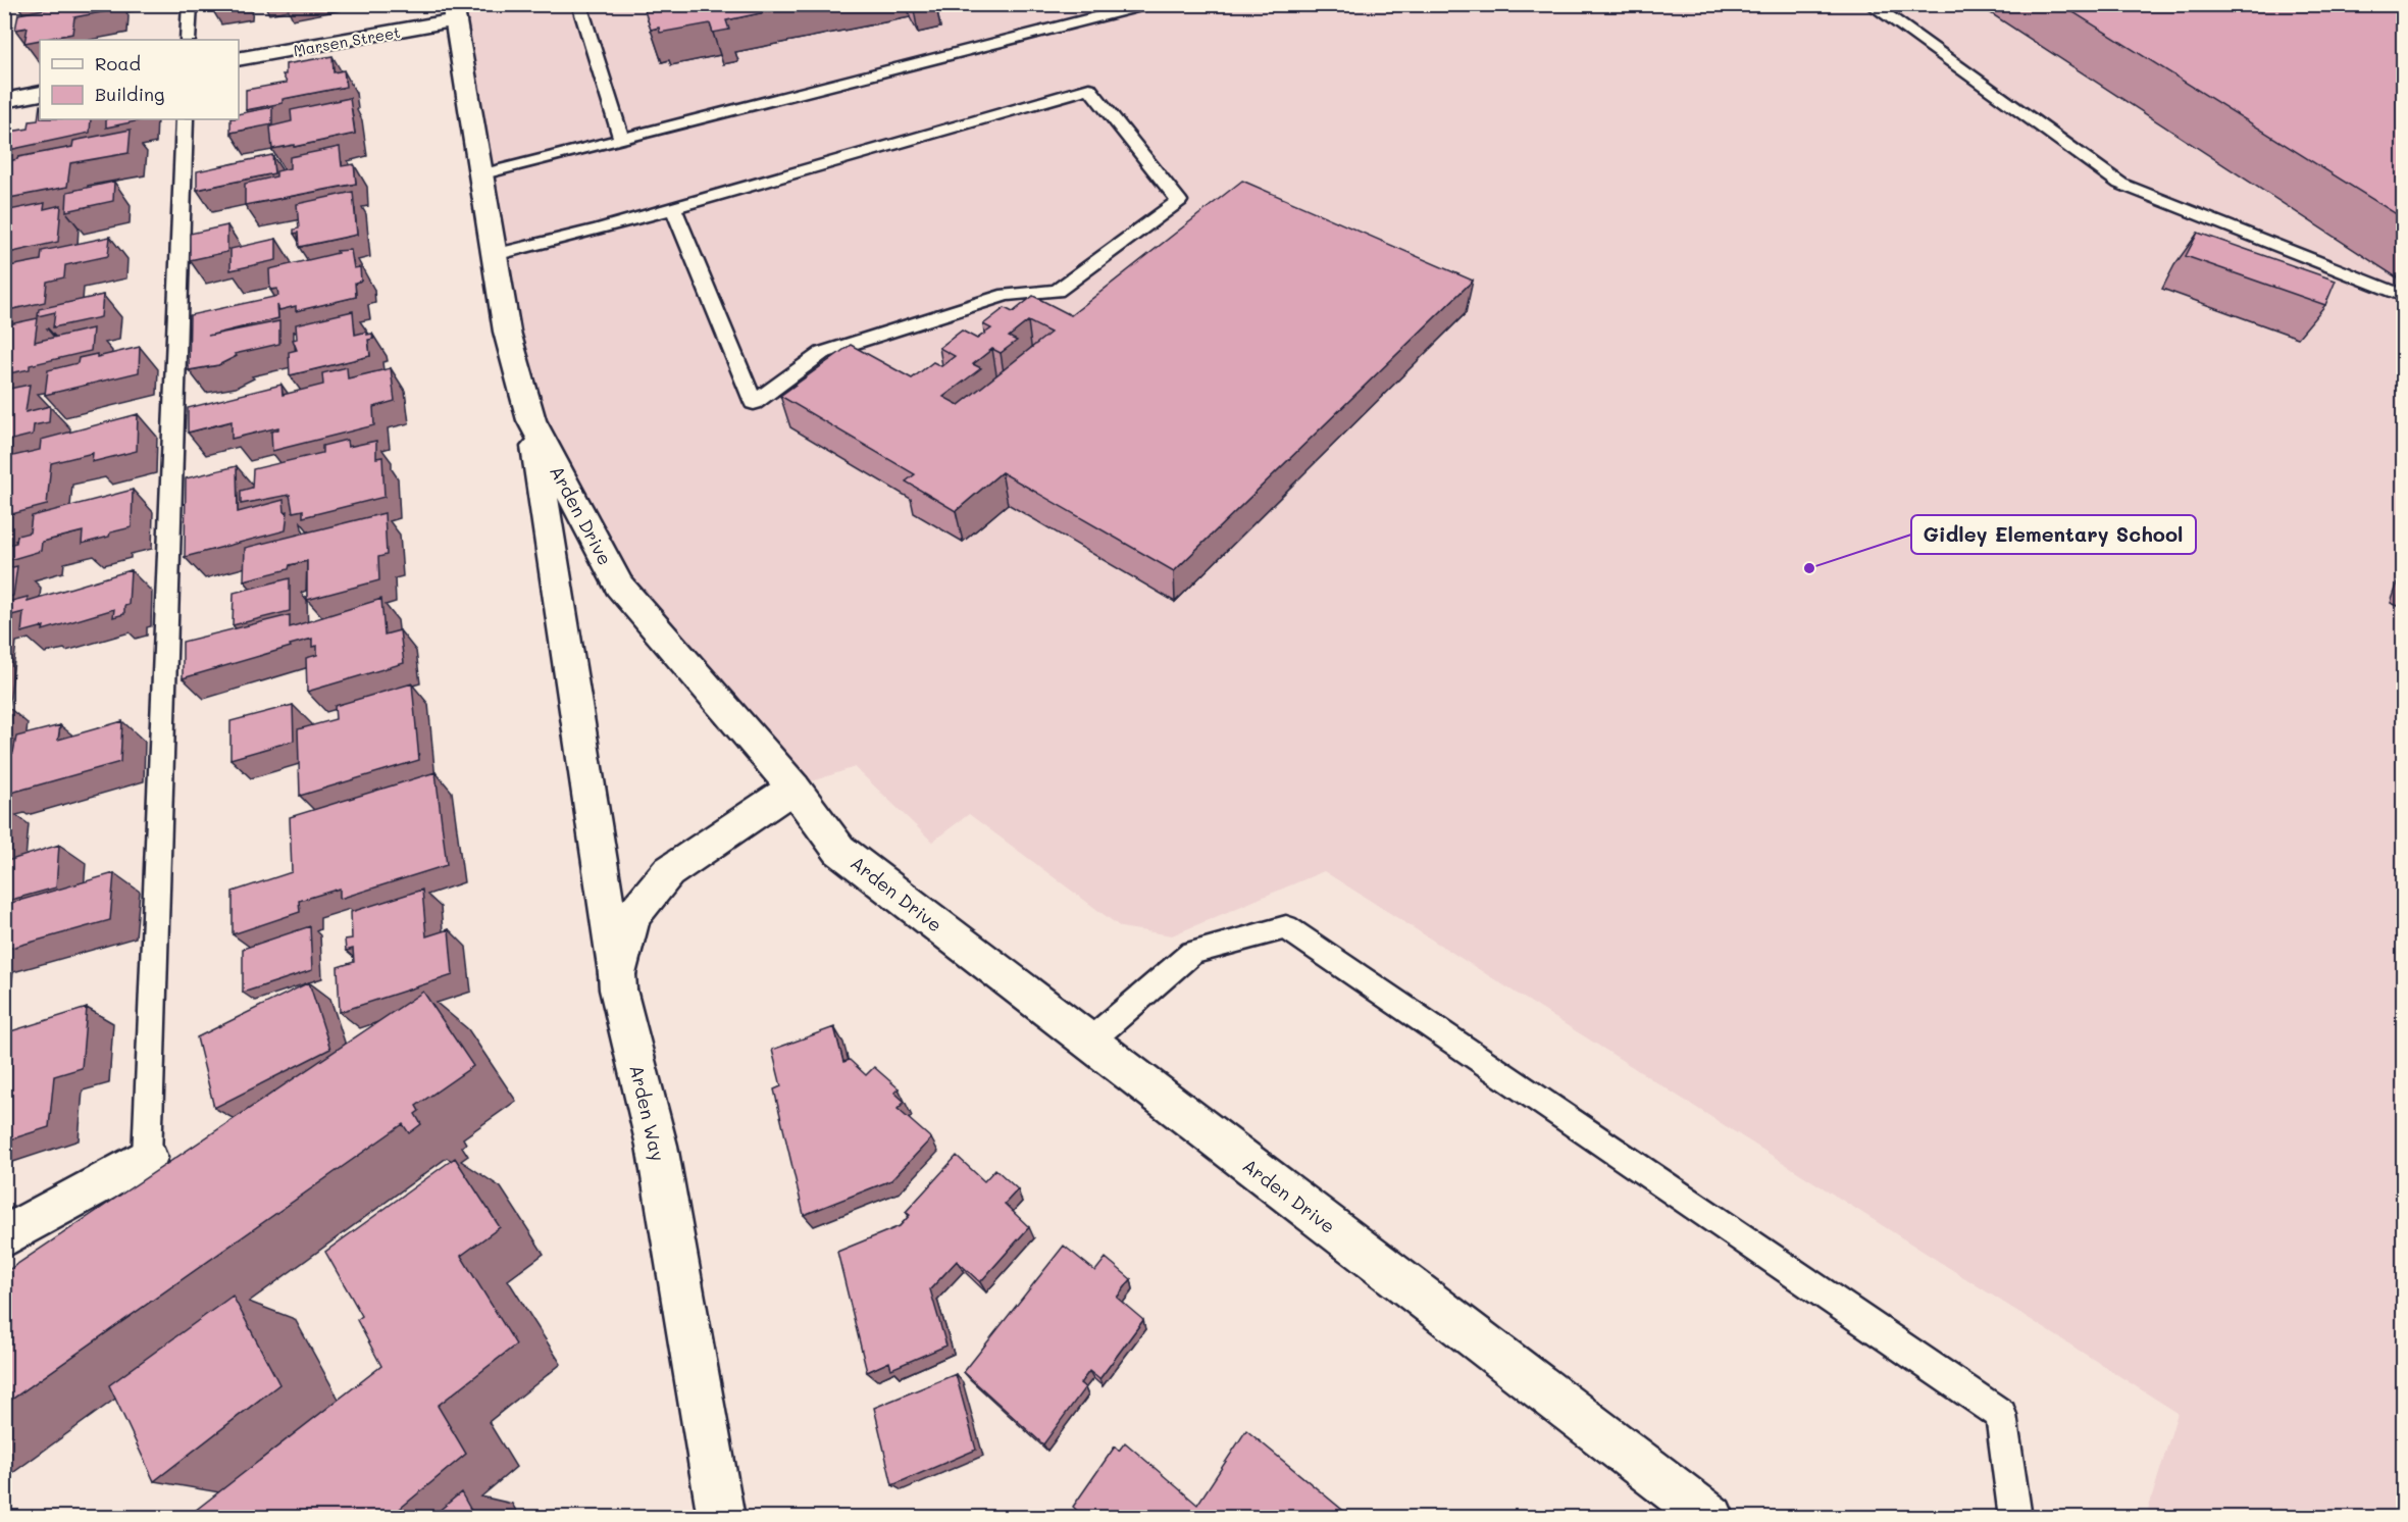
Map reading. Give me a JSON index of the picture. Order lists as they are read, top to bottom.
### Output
{
  "streets": {
    "street": ["Marsen Street", "Arden Drive", "Arden Way"]
  },
  "crossings": [
    ["Marsen Street", "Arden Drive"],
    ["Arden Drive", "Arden Way"]
  ],
  "places": ["Gidley Elementary School"],
  "legend": ["Road", "Building"]
}
